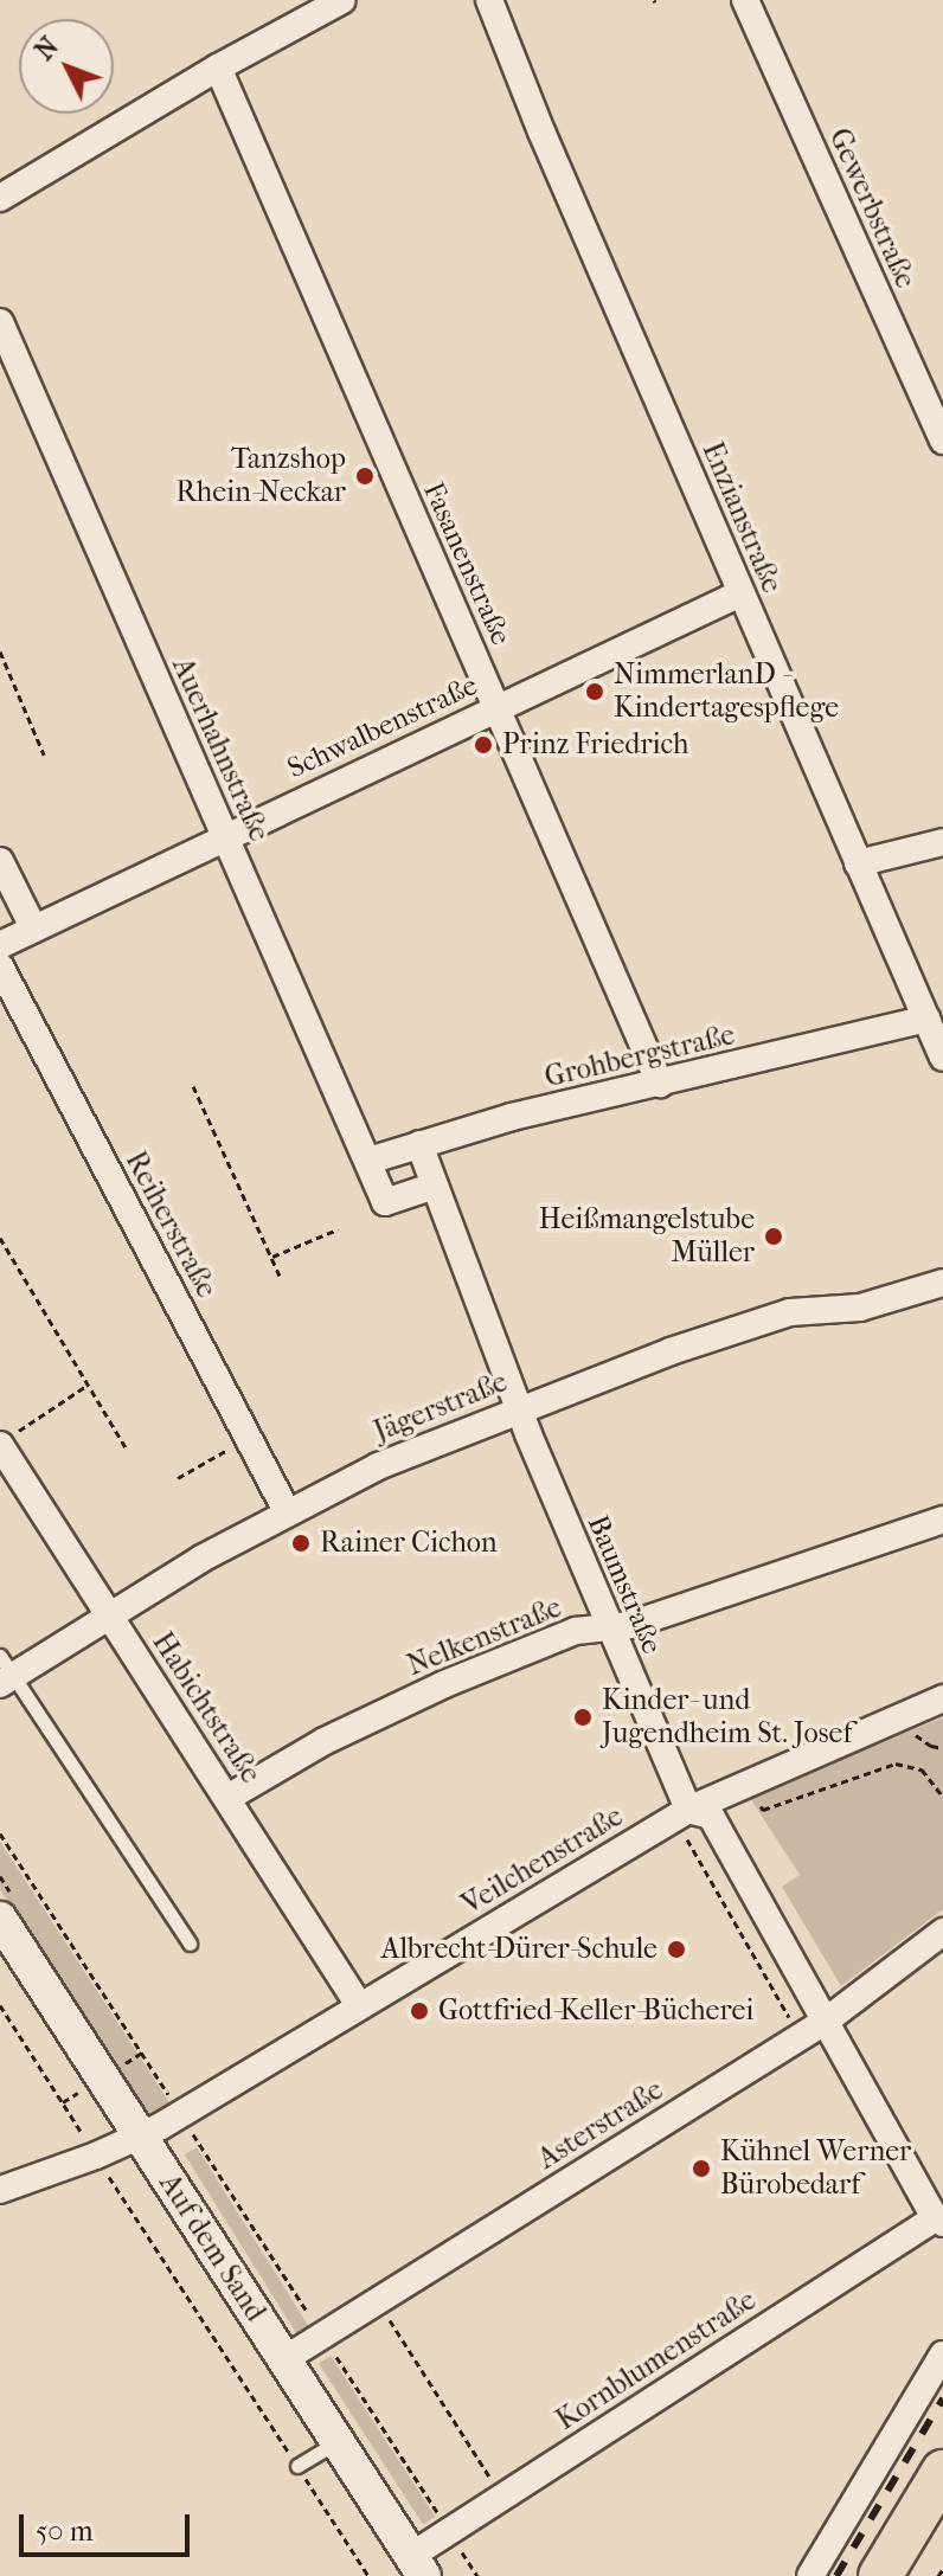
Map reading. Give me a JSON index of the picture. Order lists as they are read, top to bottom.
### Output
{
  "streets": {
    "street": [
      "Gewerbstraße",
      "Enzianstraße",
      "Fasanenstraße",
      "Schwalbenstraße",
      "Auerhahnstraße",
      "Grohbergstraße",
      "Reiherstraße",
      "Jägerstraße",
      "Baumstraße",
      "Nelkenstraße",
      "Habichtstraße",
      "Veilchenstraße",
      "Asterstraße",
      "Auf dem Sand",
      "Kornblumenstraße"
    ]
  },
  "crossings": [
    ["Enzianstraße", "Schwalbenstraße"],
    ["Enzianstraße", "Grohbergstraße"],
    ["Fasanenstraße", "Schwalbenstraße"],
    ["Fasanenstraße", "Grohbergstraße"],
    ["Schwalbenstraße", "Auerhahnstraße"],
    ["Auerhahnstraße", "Grohbergstraße"],
    ["Auerhahnstraße", "Baumstraße"],
    ["Grohbergstraße", "Baumstraße"],
    ["Reiherstraße", "Jägerstraße"],
    ["Jägerstraße", "Baumstraße"],
    ["Jägerstraße", "Habichtstraße"],
    ["Baumstraße", "Nelkenstraße"],
    ["Baumstraße", "Veilchenstraße"],
    ["Baumstraße", "Asterstraße"],
    ["Baumstraße", "Kornblumenstraße"],
    ["Nelkenstraße", "Habichtstraße"],
    ["Habichtstraße", "Veilchenstraße"],
    ["Veilchenstraße", "Auf dem Sand"],
    ["Asterstraße", "Auf dem Sand"],
    ["Auf dem Sand", "Kornblumenstraße"]
  ],
  "places": [
    "Tanzshop Rhein-Neckar",
    "NimmerlanD - Kindertagespflege",
    "Prinz Friedrich",
    "Heißmangelstube Müller",
    "Rainer Cichon",
    "Kinder- und Jugendheim St. Josef",
    "Albrecht-Dürer-Schule",
    "Gottfried-Keller-Bücherei",
    "Kühnel Werner Bürobedarf"
  ],
  "scale_bar": "50 m",
  "north": "top left"
}
